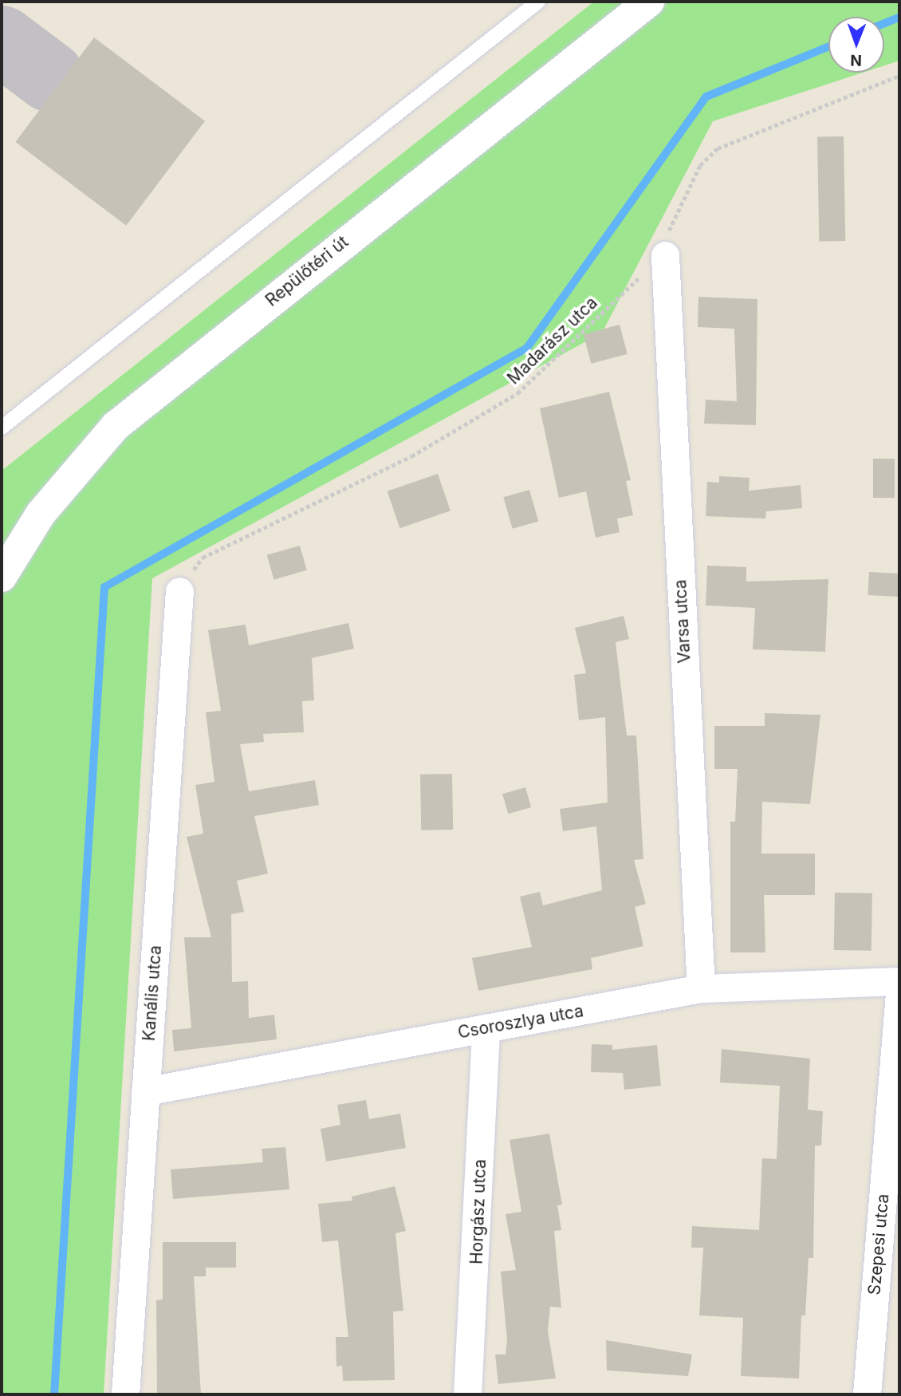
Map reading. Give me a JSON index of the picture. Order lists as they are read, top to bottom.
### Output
{
  "streets": {
    "street": [
      "Repülőtéri út",
      "Varsa utca",
      "Kanális utca",
      "Csoroszlya utca",
      "Horgász utca",
      "Szepesi utca"
    ],
    "path": ["Madarász utca"]
  },
  "crossings": [
    ["Madarász utca", "Varsa utca"],
    ["Madarász utca", "Kanális utca"],
    ["Varsa utca", "Csoroszlya utca"],
    ["Kanális utca", "Csoroszlya utca"],
    ["Csoroszlya utca", "Horgász utca"]
  ],
  "north": "bottom"
}
